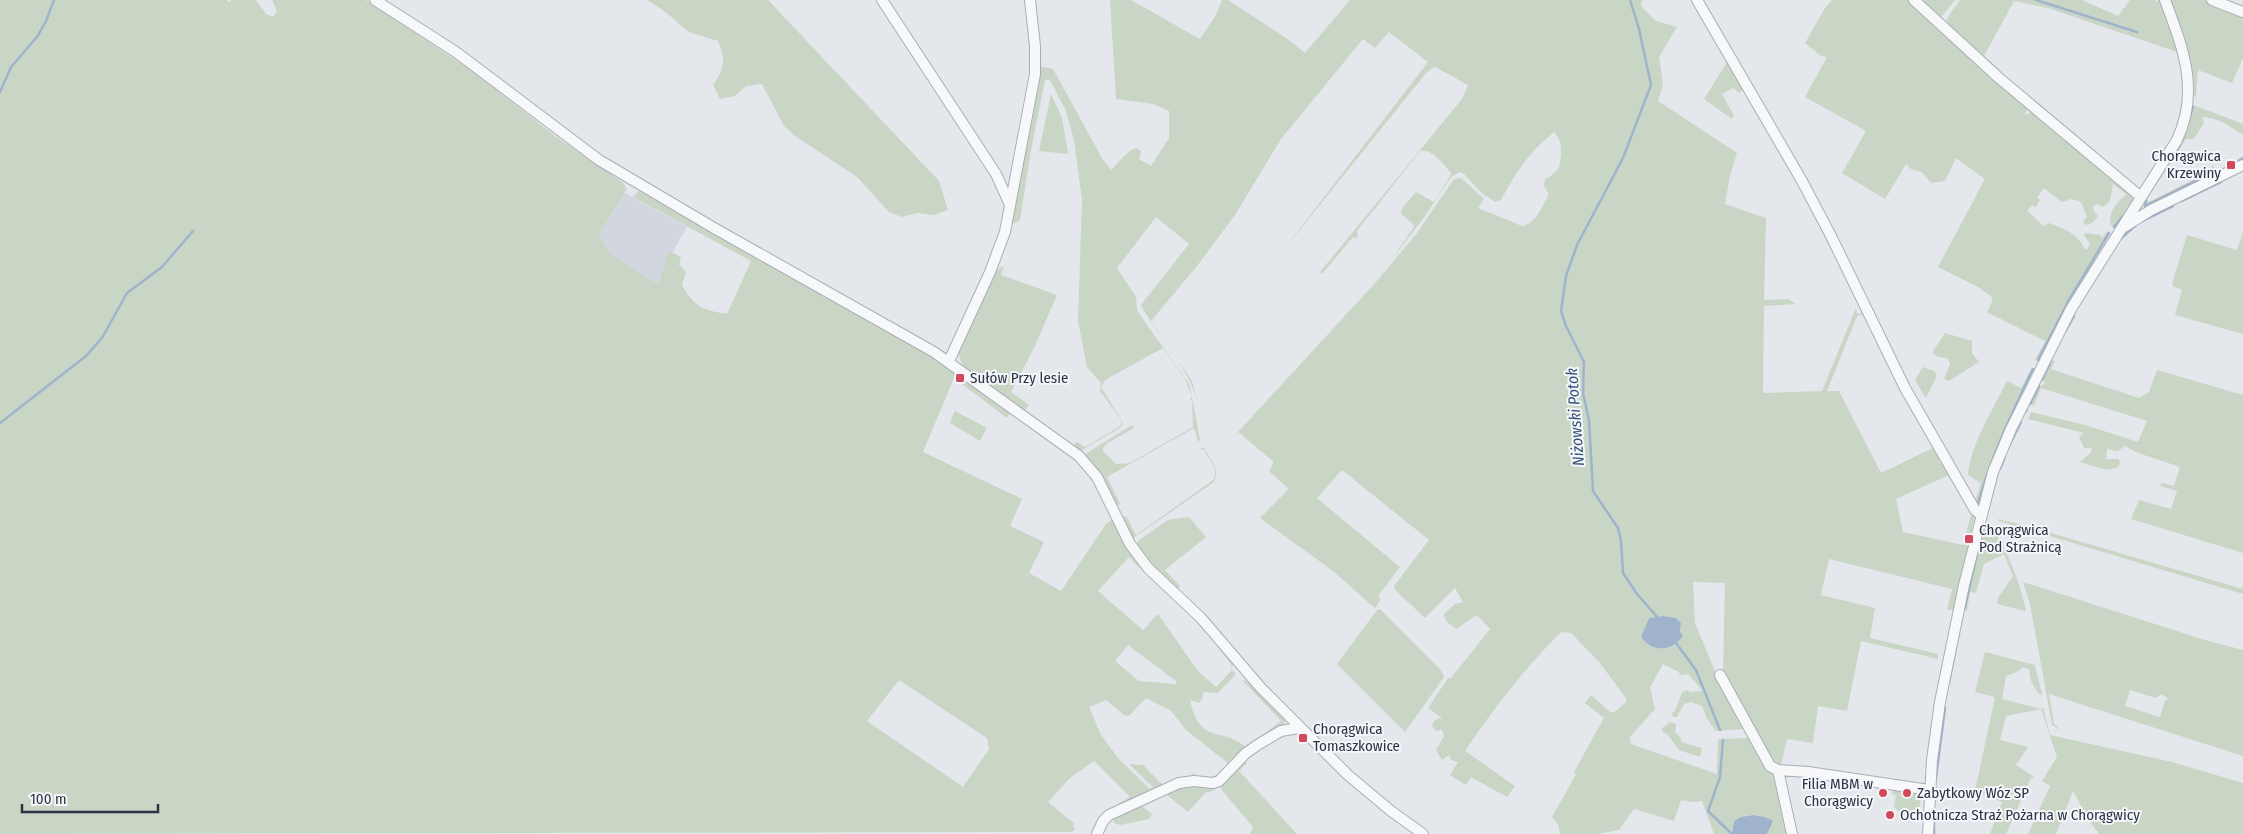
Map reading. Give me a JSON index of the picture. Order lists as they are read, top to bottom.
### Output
{
  "water": ["Niżowski Potok"],
  "places": {
    "transit": [
      "Chorągwica Krzewiny",
      "Sułów Przy lesie",
      "Chorągwica Pod Strażnicą",
      "Chorągwica Tomaszkowice"
    ],
    "other": ["Filia MBM w Chorągwicy", "Zabytkowy Wóz SP", "Ochotnicza Straż Pożarna w Chorągwicy"]
  },
  "scale_bar": "100 m"
}
